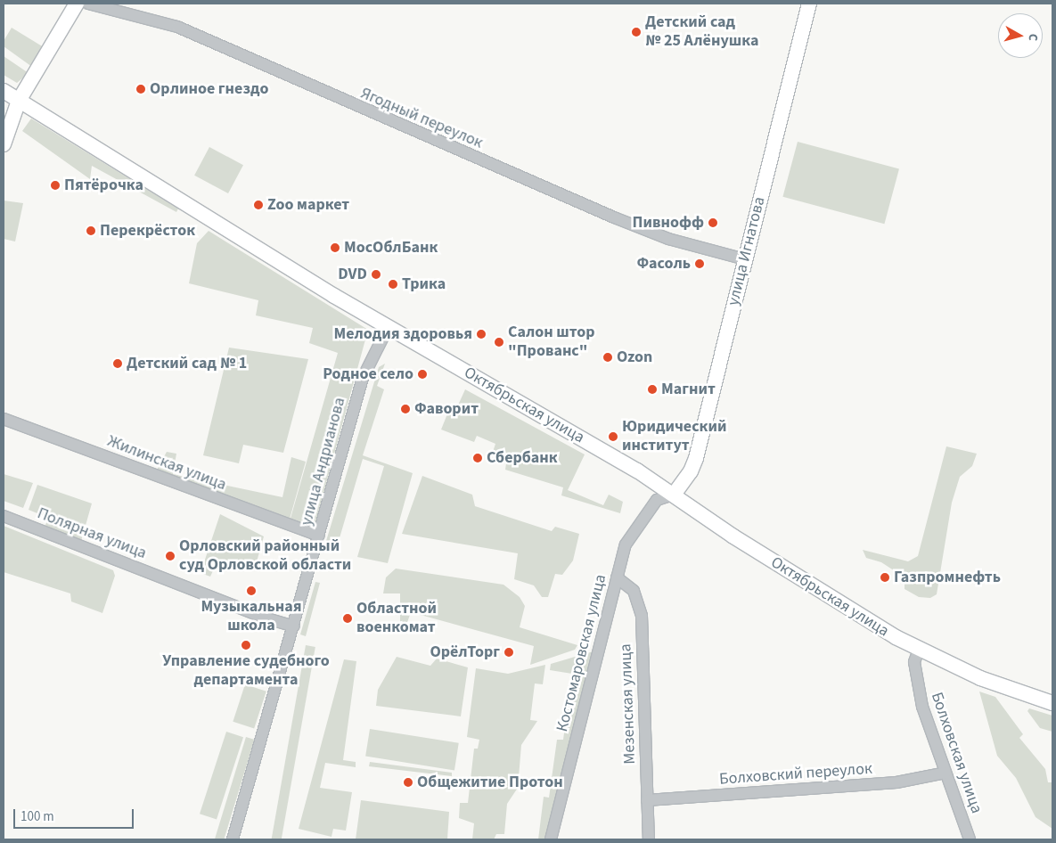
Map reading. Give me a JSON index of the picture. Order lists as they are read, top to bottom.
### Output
{
  "streets": {
    "main road": ["улица Игнатова", "Октябрьская улица"],
    "street": [
      "Ягодный переулок",
      "улица Андрианова",
      "Жилинская улица",
      "Полярная улица",
      "Костомаровская улица",
      "Мезенская улица",
      "Болховская улица",
      "Болховский переулок"
    ]
  },
  "crossings": [
    ["Ягодный переулок", "улица Игнатова"],
    ["улица Игнатова", "Октябрьская улица"],
    ["улица Игнатова", "Костомаровская улица"],
    ["Октябрьская улица", "улица Андрианова"],
    ["Октябрьская улица", "Костомаровская улица"],
    ["Октябрьская улица", "Болховская улица"],
    ["улица Андрианова", "Жилинская улица"],
    ["улица Андрианова", "Полярная улица"],
    ["Костомаровская улица", "Мезенская улица"],
    ["Мезенская улица", "Болховский переулок"],
    ["Болховская улица", "Болховский переулок"]
  ],
  "places": [
    "Детский сад № 25 Алёнушка",
    "Орлиное гнездо",
    "Пятёрочка",
    "Zoo маркет",
    "Пивнофф",
    "Перекрёсток",
    "МосОблБанк",
    "Фасоль",
    "DVD",
    "Трика",
    "Мелодия здоровья",
    "Салон штор \"Прованс\"",
    "Ozon",
    "Детский сад № 1",
    "Родное село",
    "Магнит",
    "Фаворит",
    "Юридический институт",
    "Сбербанк",
    "Орловский районный суд Орловской области",
    "Газпромнефть",
    "Музыкальная школа",
    "Областной военкомат",
    "Управление судебного департамента",
    "ОрёлТорг",
    "Общежитие Протон"
  ],
  "scale_bar": "100 m",
  "north": "right"
}
